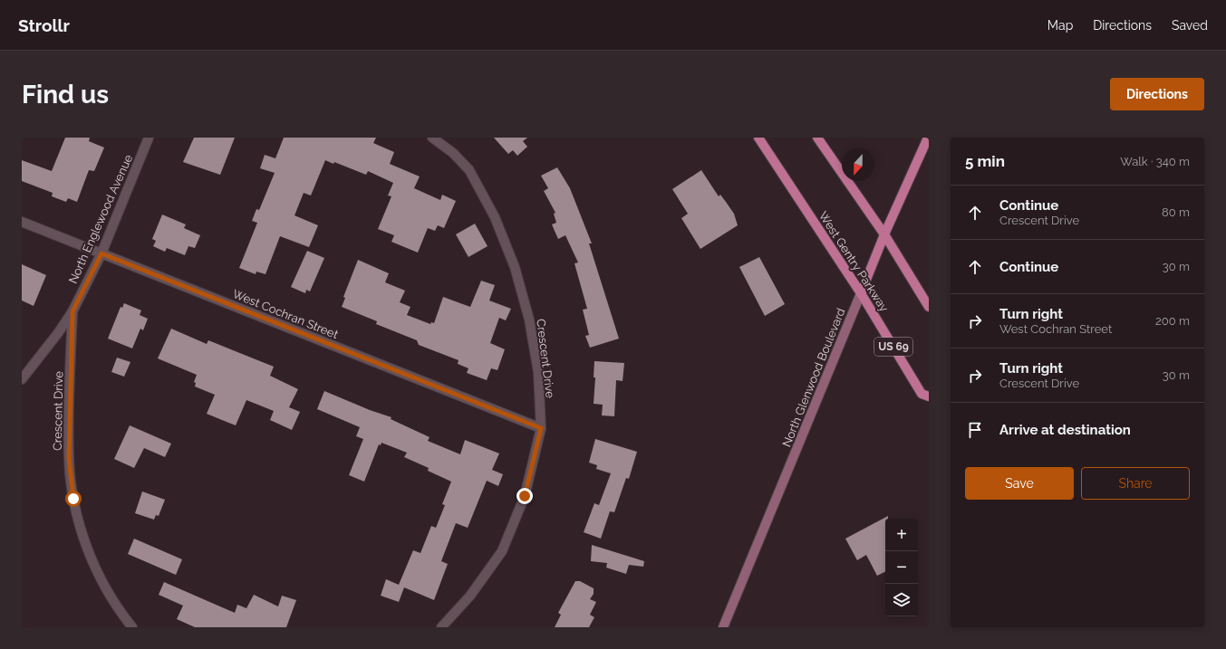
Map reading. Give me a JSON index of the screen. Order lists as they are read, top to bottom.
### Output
{
  "streets": {
    "main road": ["West Gentry Parkway", "US 69", "North Glenwood Boulevard"],
    "street": ["North Englewood Avenue", "West Cochran Street", "Crescent Drive"]
  },
  "crossings": [
    ["North Englewood Avenue", "West Cochran Street"],
    ["North Englewood Avenue", "Crescent Drive"],
    ["West Gentry Parkway", "North Glenwood Boulevard"],
    ["West Cochran Street", "Crescent Drive"]
  ],
  "north": "bottom",
  "page": {
    "header": "Strollr",
    "nav": ["Map", "Directions", "Saved"],
    "buttons": [
      "Directions",
      ["Save", "Share"]
    ],
    "title": "Find us",
    "heading": ["5 min", "Walk · 340 m"],
    "list": [
      ["Continue", "Crescent Drive", "80 m"],
      ["Continue", "30 m"],
      ["Turn right", "West Cochran Street", "200 m"],
      ["Turn right", "Crescent Drive", "30 m"],
      "Arrive at destination"
    ],
    "map_buttons": ["+", "−"]
  }
}
